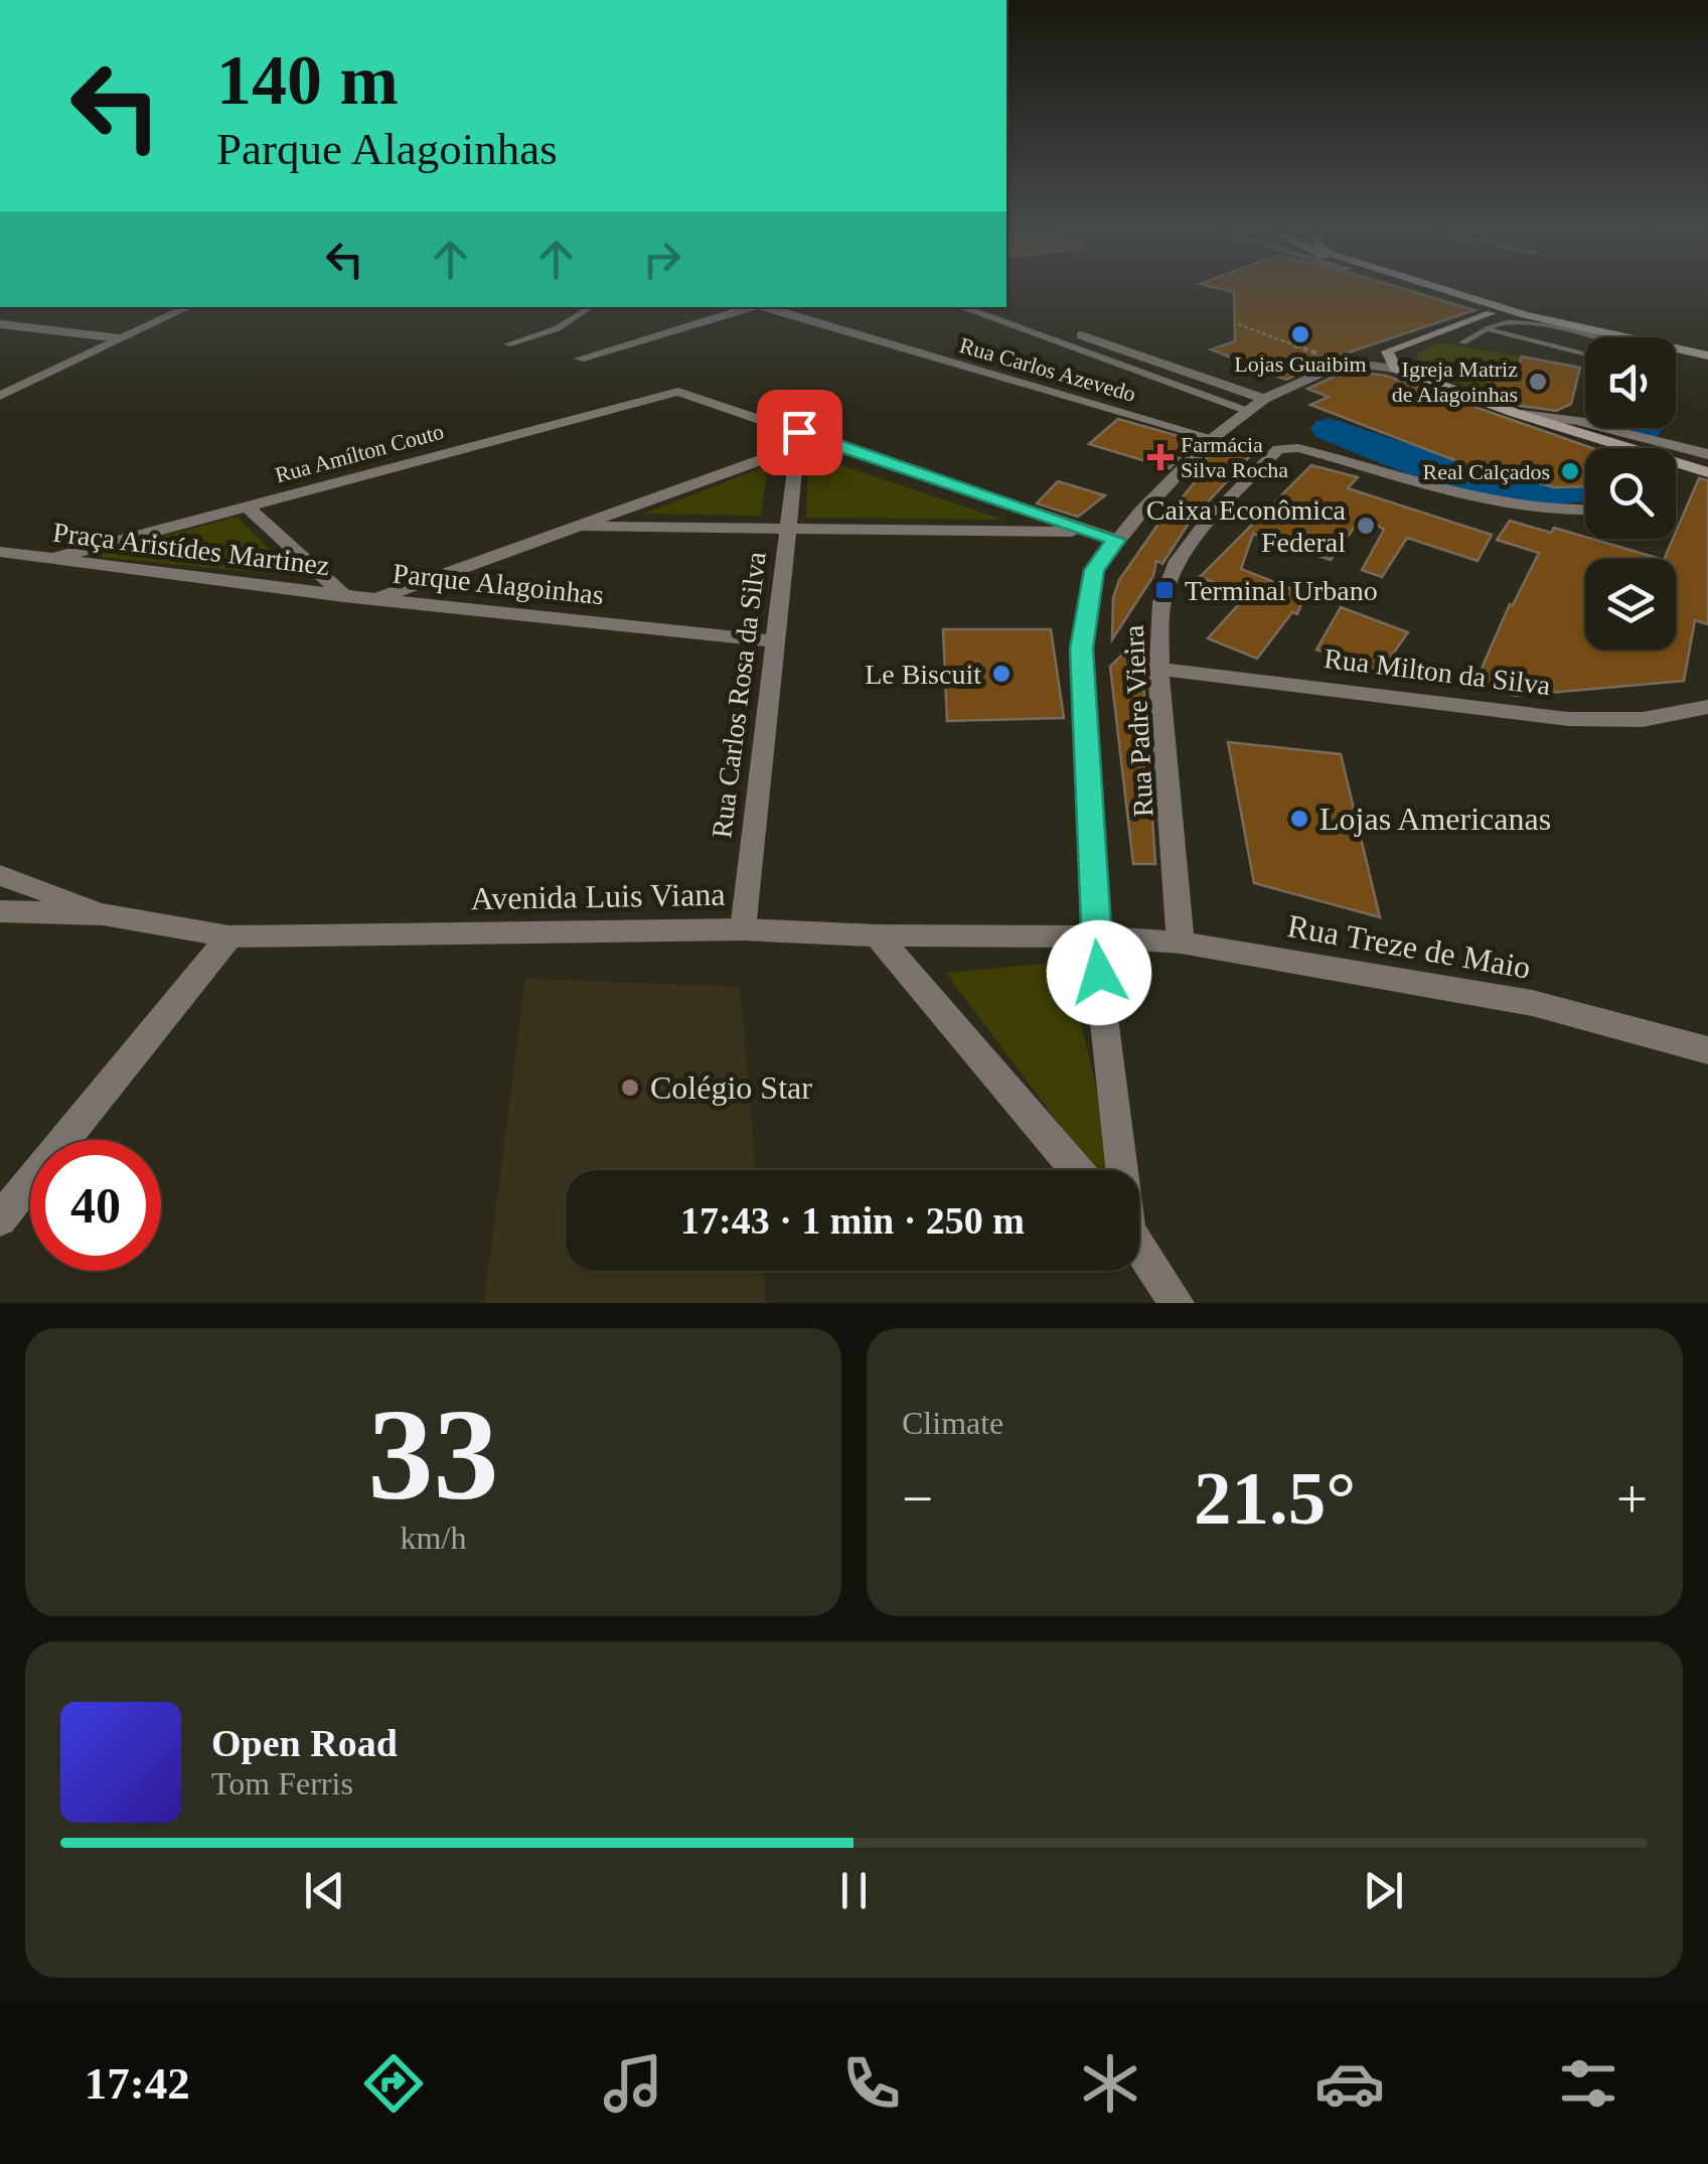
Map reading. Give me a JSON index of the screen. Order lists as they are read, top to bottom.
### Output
{
  "streets": {
    "street": [
      "Rua Carlos Azevedo",
      "Rua Amílton Couto",
      "Praça Aristídes Martinez",
      "Parque Alagoinhas",
      "Rua Milton da Silva",
      "Rua Carlos Rosa da Silva",
      "Rua Padre Vieira",
      "Avenida Luis Viana",
      "Rua Treze de Maio"
    ]
  },
  "crossings": [
    ["Rua Amílton Couto", "Praça Aristídes Martinez"],
    ["Rua Amílton Couto", "Parque Alagoinhas"],
    ["Rua Amílton Couto", "Rua Carlos Rosa da Silva"],
    ["Praça Aristídes Martinez", "Parque Alagoinhas"],
    ["Parque Alagoinhas", "Rua Carlos Rosa da Silva"],
    ["Rua Milton da Silva", "Rua Padre Vieira"],
    ["Rua Carlos Rosa da Silva", "Avenida Luis Viana"],
    ["Rua Padre Vieira", "Rua Treze de Maio"],
    ["Avenida Luis Viana", "Rua Treze de Maio"]
  ],
  "places": {
    "other": [
      "Lojas Guaibim",
      "Igreja Matriz de Alagoinhas",
      "Real Calçados",
      "Caixa Econômica Federal",
      "Le Biscuit",
      "Lojas Americanas",
      "Colégio Star"
    ],
    "health": ["Farmácia Silva Rocha"],
    "transit": ["Terminal Urbano"]
  },
  "page": {
    "turn": ["140 m", "Parque Alagoinhas"],
    "limit": "40",
    "trip": "17:43 · 1 min · 250 m",
    "tile": [
      ["33", "km/h"],
      "Climate"
    ],
    "heat": ["−", "21.5°", "+"],
    "song": ["Open Road", "Tom Ferris"],
    "tabs": "17:42"
  }
}
